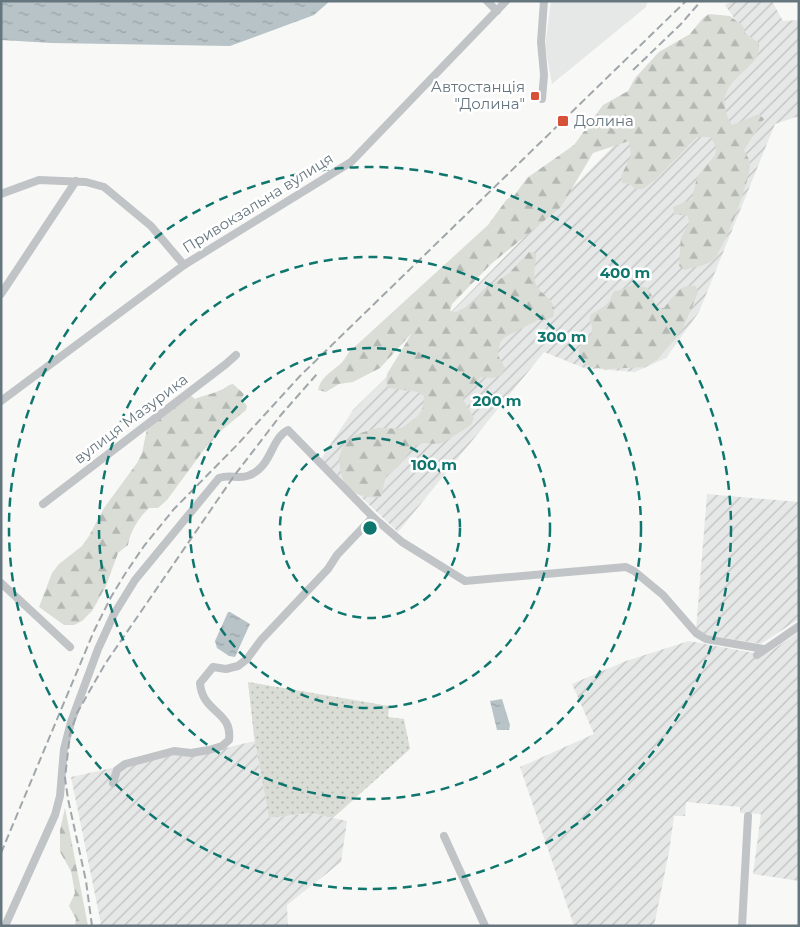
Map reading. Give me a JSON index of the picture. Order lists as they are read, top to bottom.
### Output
{
  "streets": {
    "street": ["Привокзальна вулиця", "вулиця Мазурика"]
  },
  "places": {
    "transit": ["Автостанція \"Долина\"", "Долина"]
  },
  "rings": [
    "400 m",
    "300 m",
    "200 m",
    "100 m"
  ]
}
